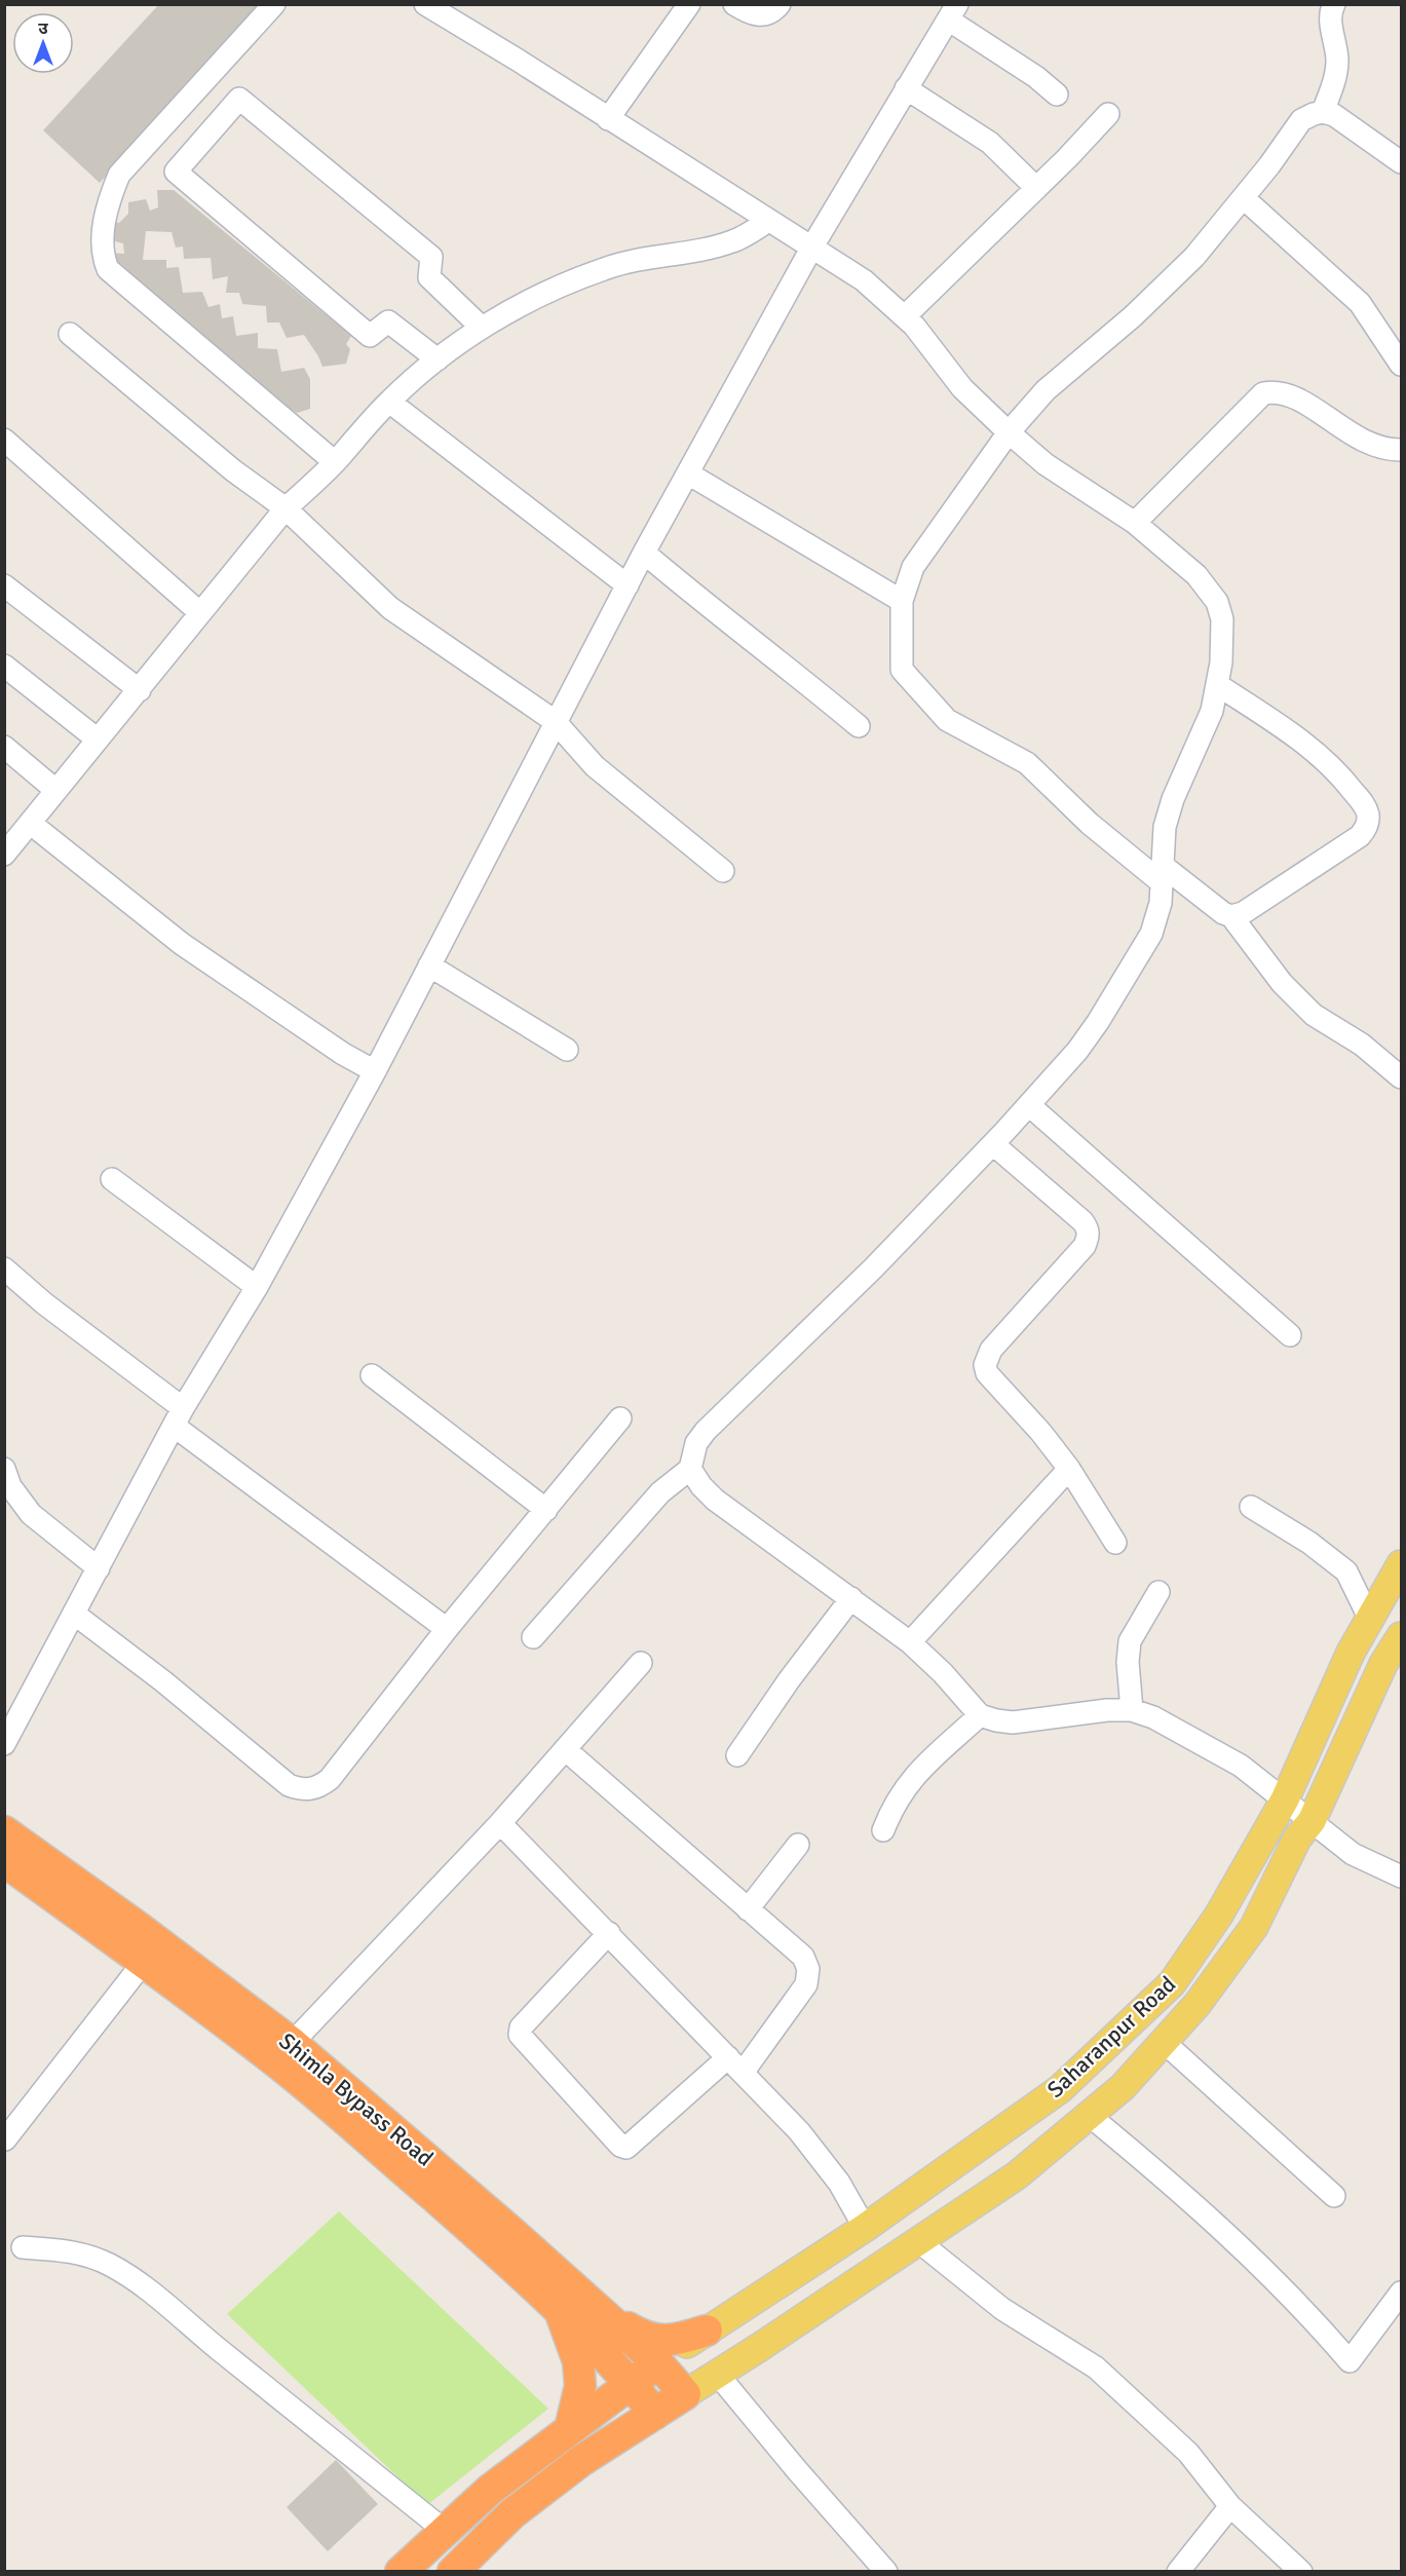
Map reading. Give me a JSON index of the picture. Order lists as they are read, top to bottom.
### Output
{
  "streets": {
    "highway": ["Shimla Bypass Road"],
    "main road": ["Saharanpur Road"]
  },
  "crossings": [
    ["Saharanpur Road", "Shimla Bypass Road"]
  ],
  "north": "top"
}
